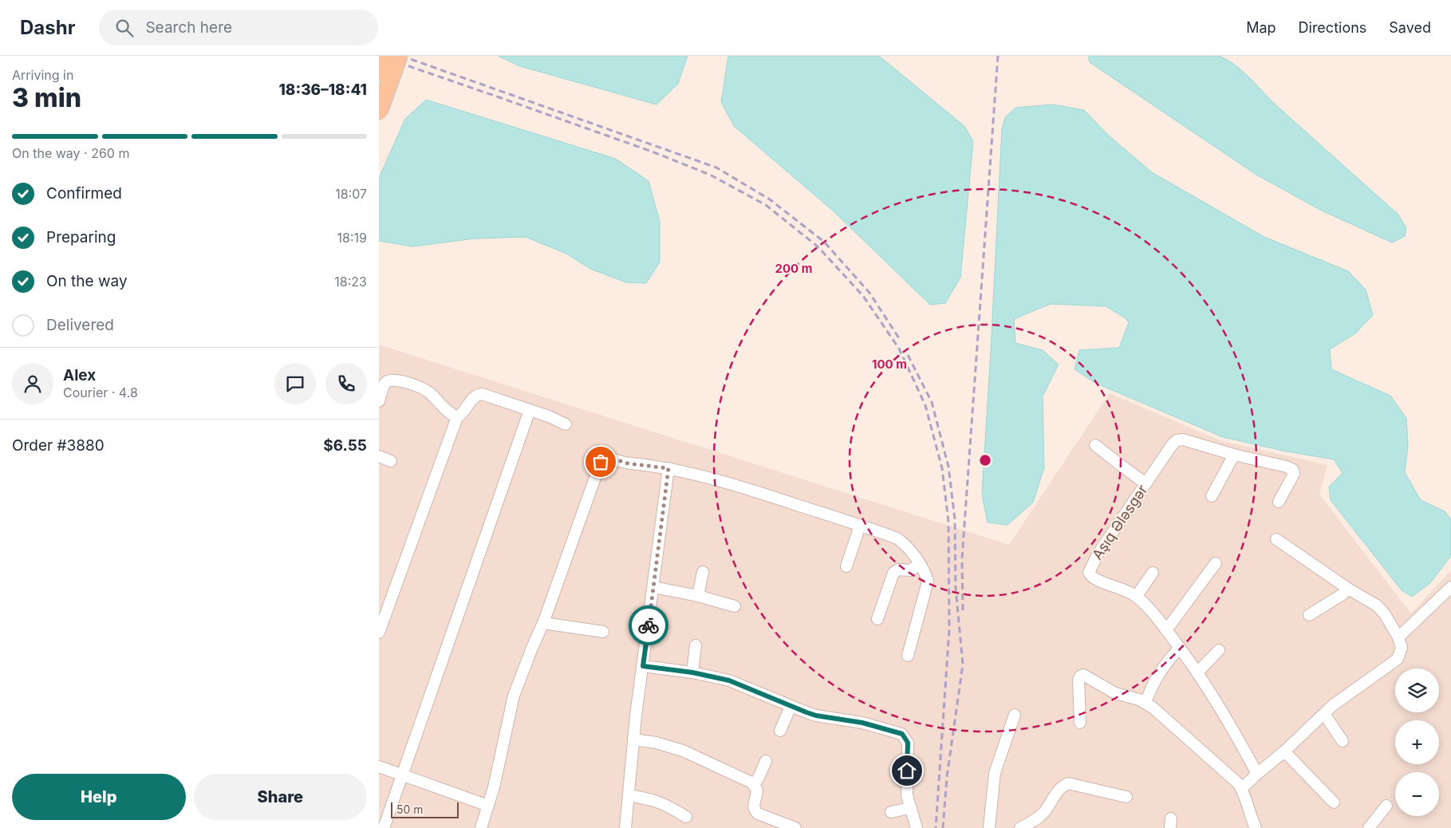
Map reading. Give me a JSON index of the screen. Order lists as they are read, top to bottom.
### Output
{
  "streets": {
    "street": ["Aşıq Ələsgər"]
  },
  "scale_bar": "50 m",
  "page": {
    "header": "Dashr",
    "search": "Search here",
    "nav": ["Map", "Directions", "Saved"],
    "heading": ["3 min", "Arriving in", "18:36–18:41"],
    "panel": [
      "Alex",
      "Courier · 4.8",
      "Order #3880",
      "$6.55"
    ],
    "bar": "On the way · 260 m",
    "list": [
      ["Confirmed", "18:07"],
      ["Preparing", "18:19"],
      ["On the way", "18:23"],
      "Delivered"
    ],
    "map_buttons": ["+", "−"],
    "buttons": ["Help", "Share"],
    "scale": "50 m"
  },
  "rings": ["200 m", "100 m"]
}
